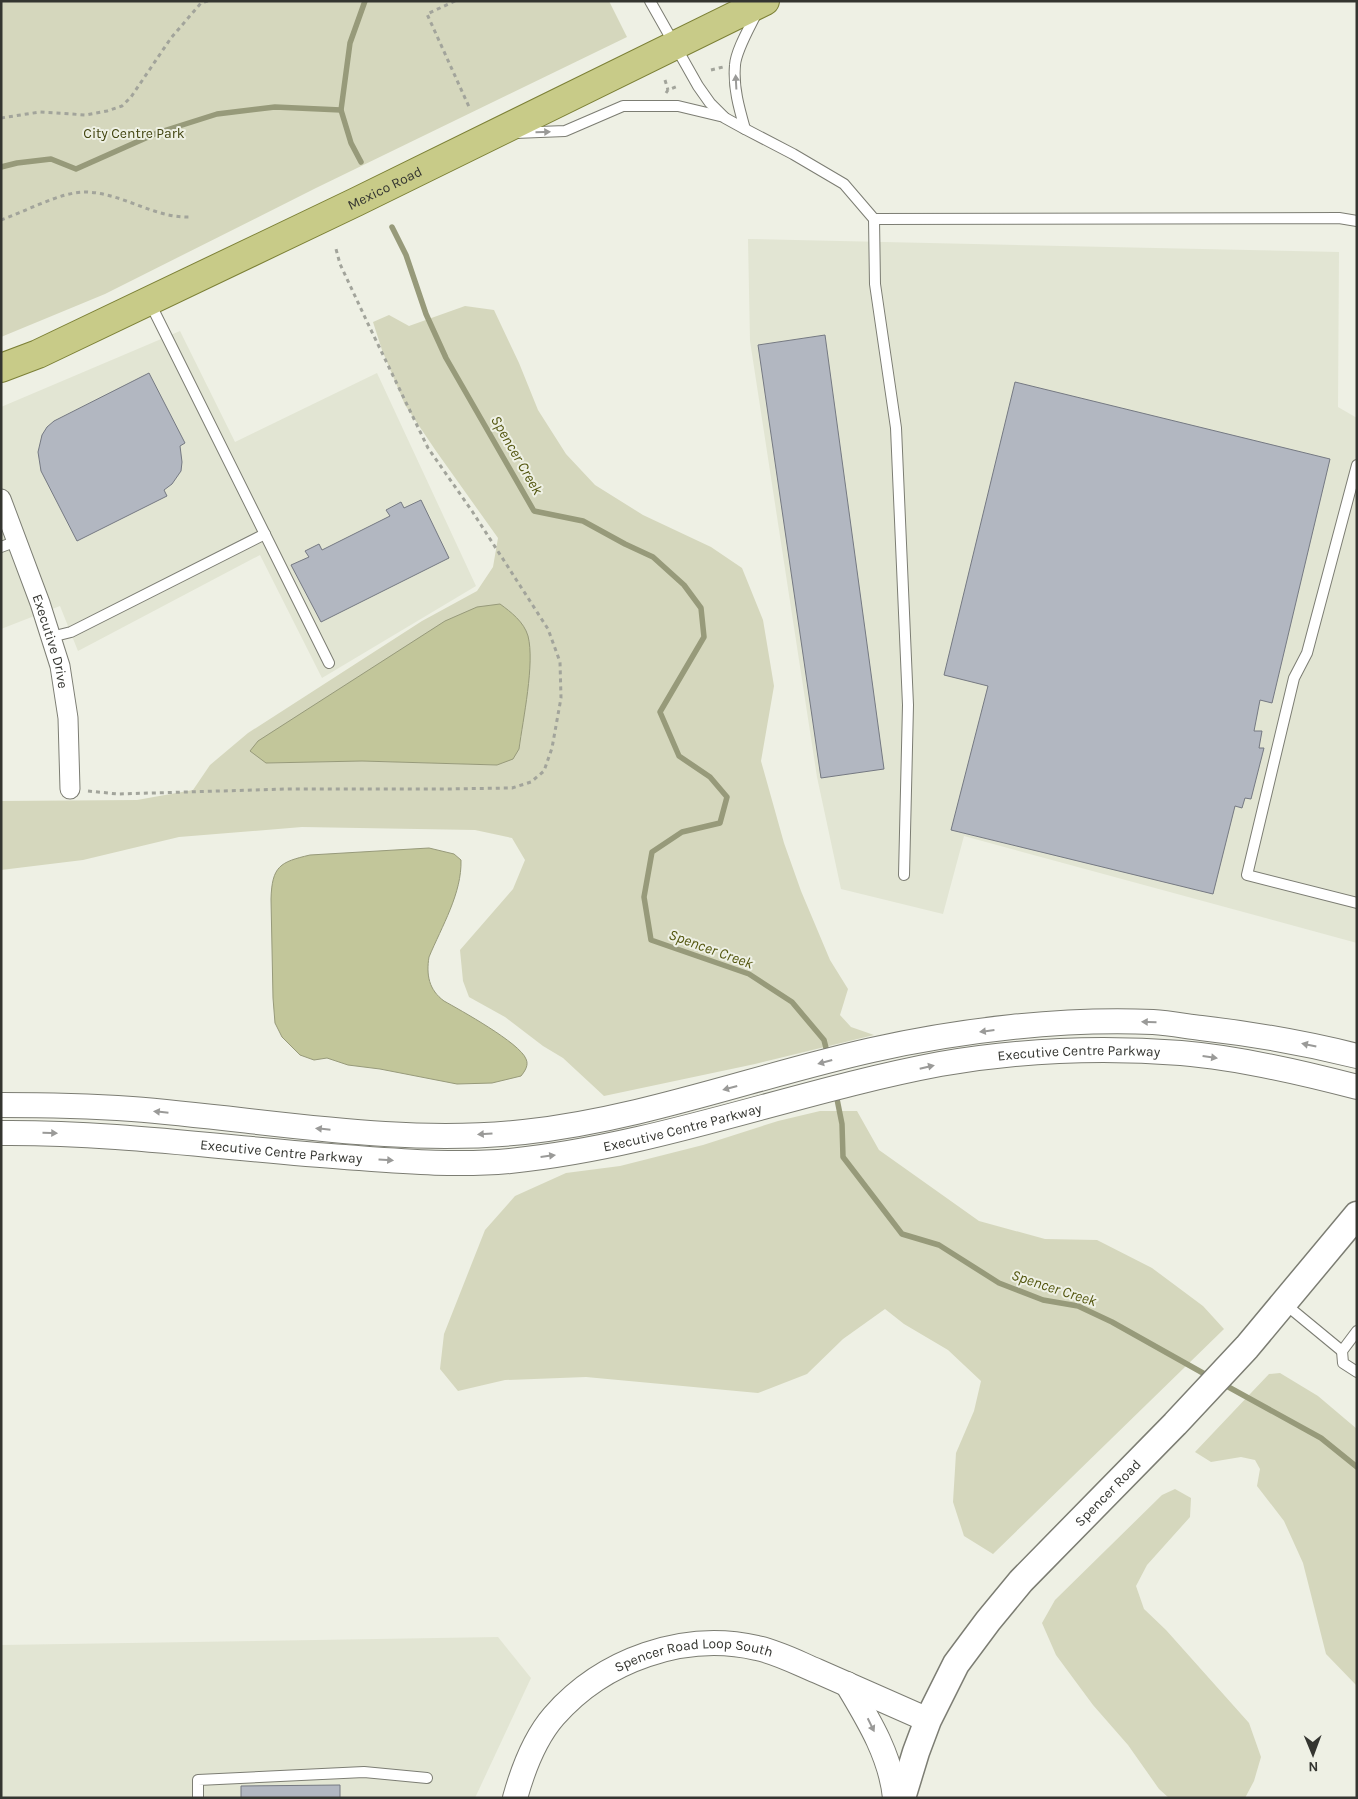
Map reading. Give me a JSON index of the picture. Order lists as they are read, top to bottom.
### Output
{
  "streets": {
    "main road": ["Mexico Road", "Spencer Road"],
    "street": ["Executive Drive", "Executive Centre Parkway", "Spencer Road Loop South"]
  },
  "crossings": [
    ["Spencer Road", "Spencer Road Loop South"]
  ],
  "water": ["Spencer Creek"],
  "parks": ["City Centre Park"],
  "north": "bottom"
}
